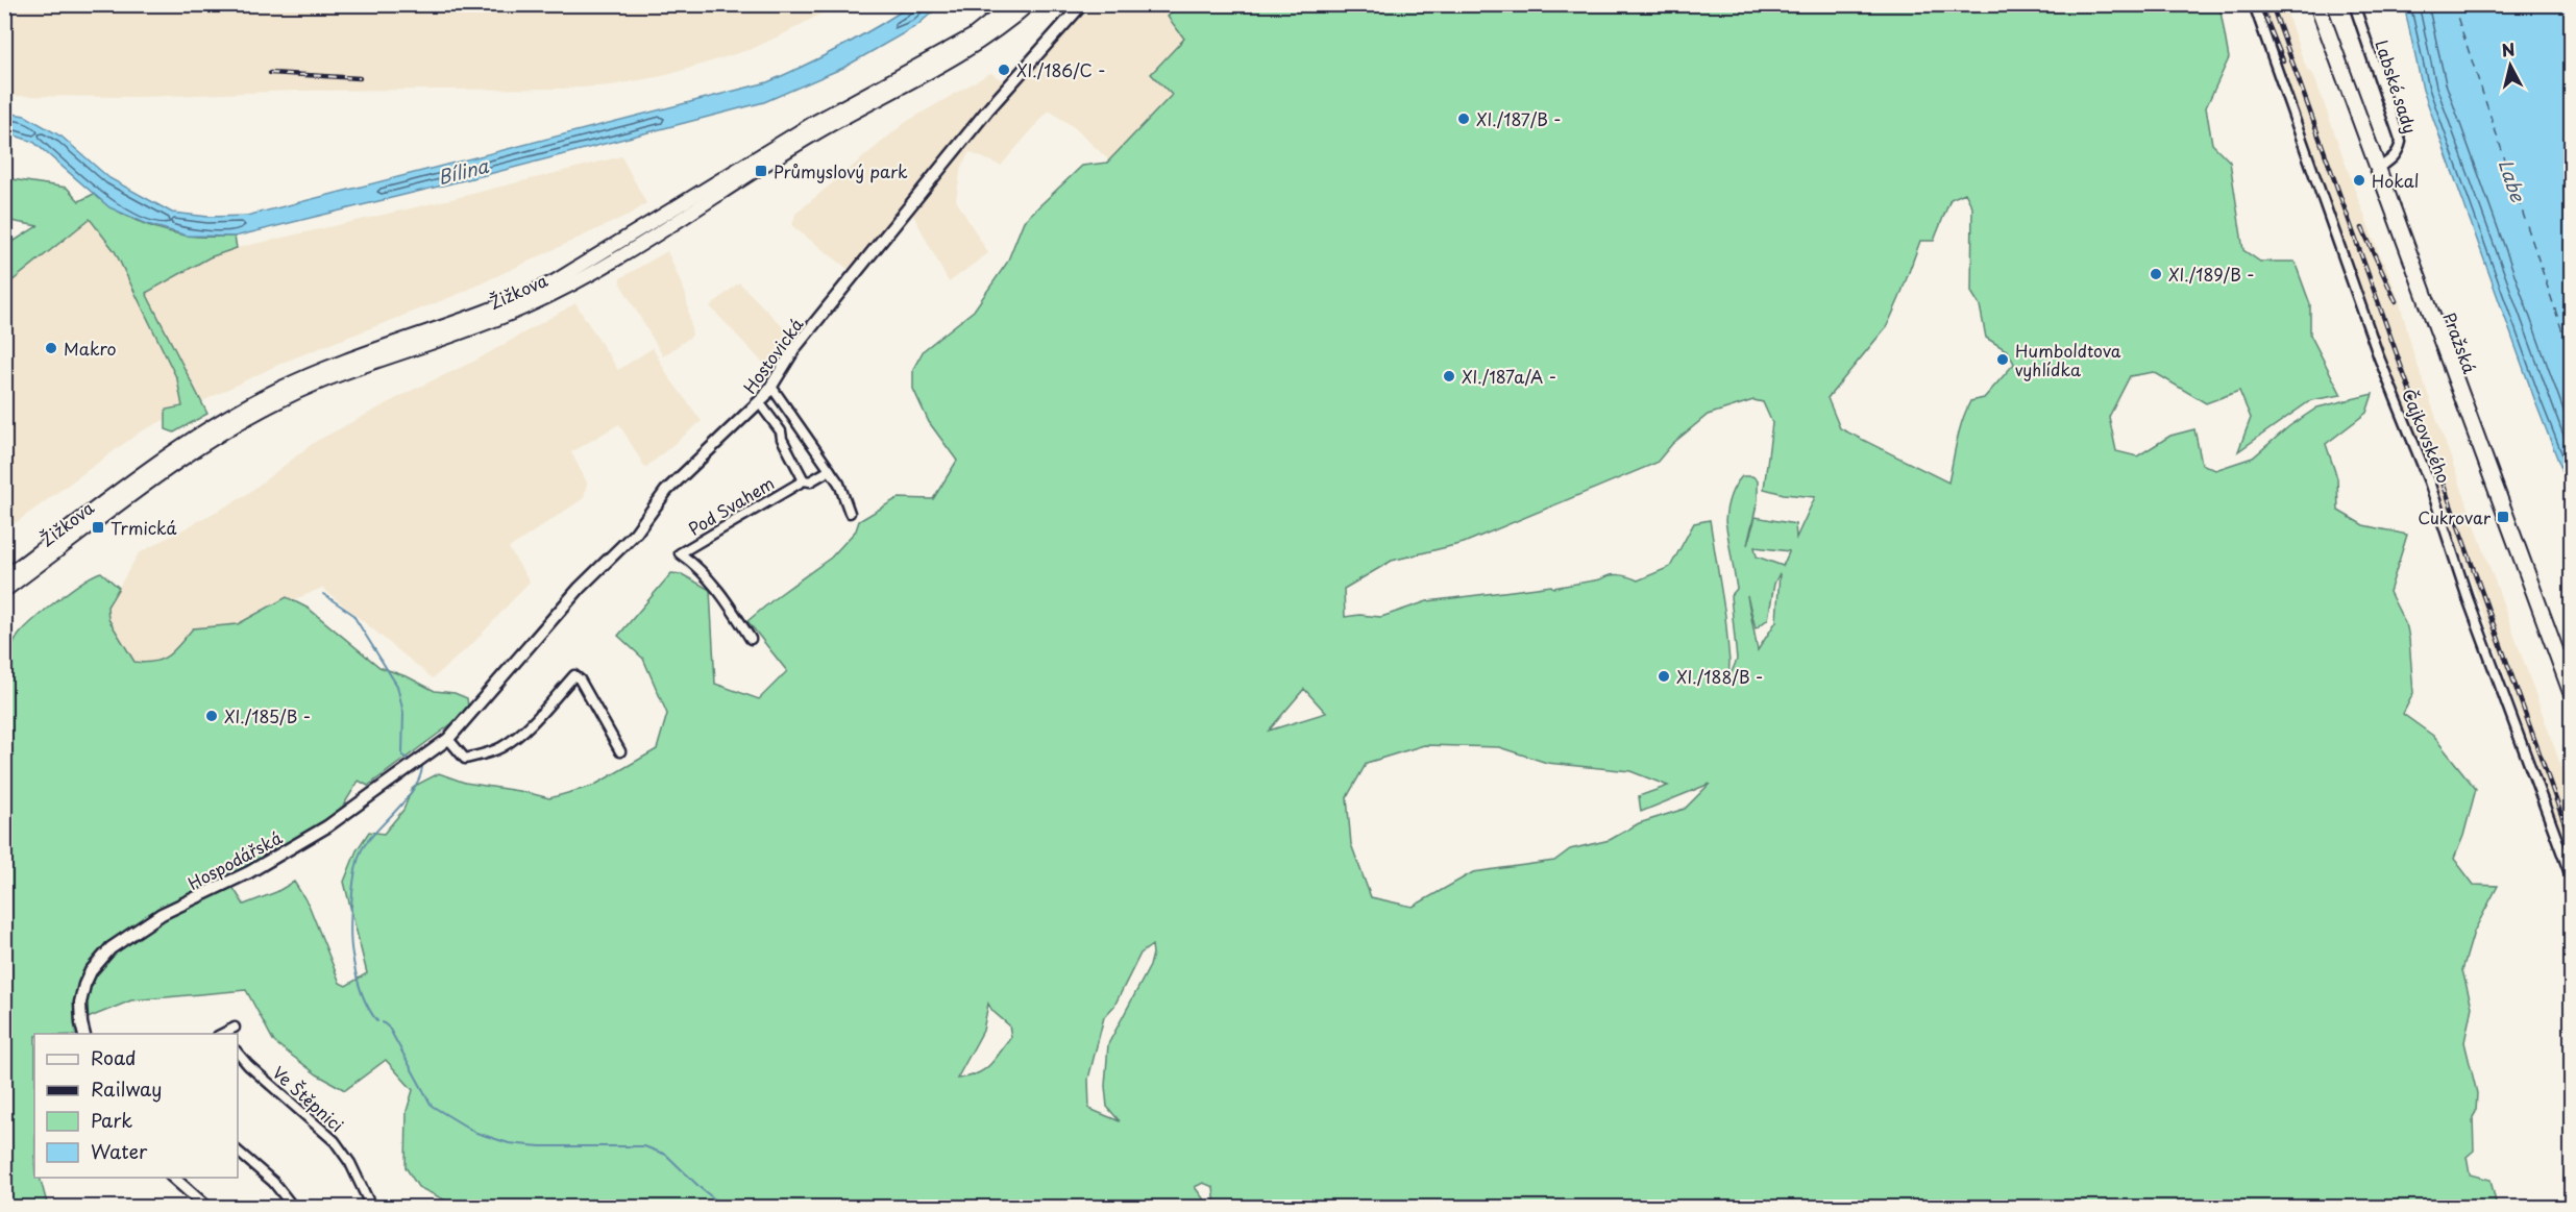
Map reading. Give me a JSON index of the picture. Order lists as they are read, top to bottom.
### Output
{
  "streets": {
    "main road": ["Žižkova", "Pražská"],
    "street": [
      "Labské sady",
      "Hostovická",
      "Čajkovského",
      "Pod Svahem",
      "Hospodářská",
      "Ve Štěpnici"
    ]
  },
  "crossings": [
    ["Labské sady", "Pražská"],
    ["Hostovická", "Hospodářská"]
  ],
  "water": ["Bílina", "Labe"],
  "places": {
    "other": [
      "XI./186/C -",
      "XI./187/B -",
      "Hokal",
      "XI./189/B -",
      "Makro",
      "Humboldtova vyhlídka",
      "XI./187a/A -",
      "XI./188/B -",
      "XI./185/B -"
    ],
    "transit": ["Průmyslový park", "Cukrovar", "Trmická"]
  },
  "legend": [
    "Road",
    "Railway",
    "Park",
    "Water"
  ],
  "north": "top"
}
